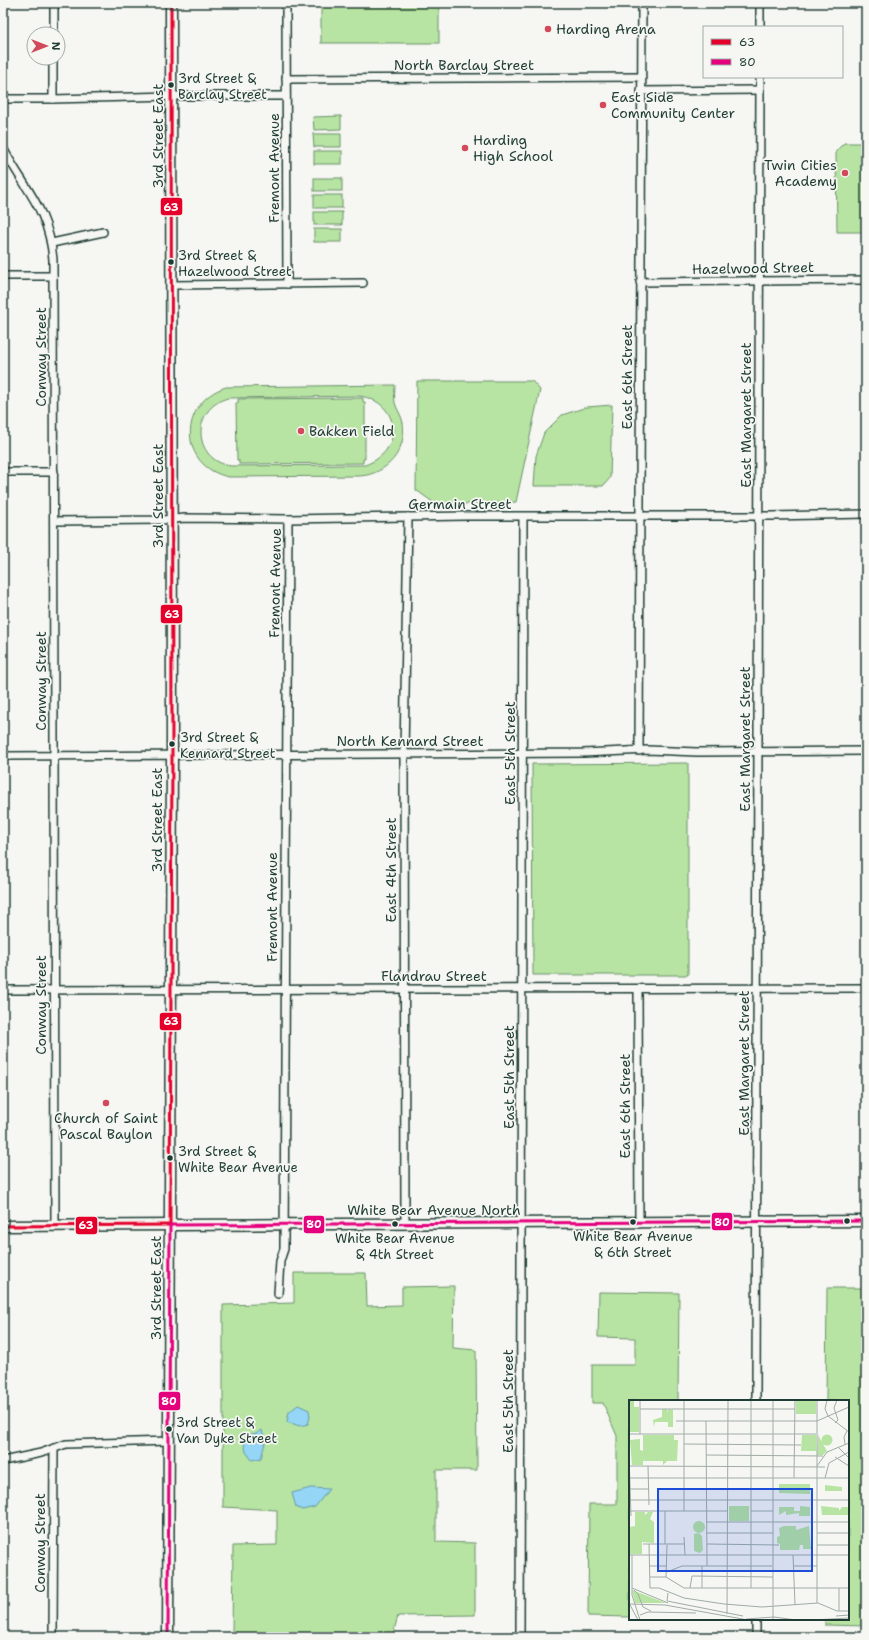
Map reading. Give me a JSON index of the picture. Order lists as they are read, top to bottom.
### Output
{
  "streets": {
    "street": [
      "North Barclay Street",
      "3rd Street East",
      "Fremont Avenue",
      "Hazelwood Street",
      "Conway Street",
      "East 6th Street",
      "East Margaret Street",
      "Germain Street",
      "North Kennard Street",
      "East 5th Street",
      "East 4th Street",
      "Flandrau Street",
      "White Bear Avenue North"
    ]
  },
  "crossings": [
    ["North Barclay Street", "Fremont Avenue"],
    ["North Barclay Street", "East 6th Street"],
    ["3rd Street East", "Germain Street"],
    ["3rd Street East", "North Kennard Street"],
    ["3rd Street East", "Flandrau Street"],
    ["3rd Street East", "White Bear Avenue North"],
    ["Fremont Avenue", "Germain Street"],
    ["Fremont Avenue", "North Kennard Street"],
    ["Fremont Avenue", "Flandrau Street"],
    ["Fremont Avenue", "White Bear Avenue North"],
    ["Hazelwood Street", "East 6th Street"],
    ["Hazelwood Street", "East Margaret Street"],
    ["Conway Street", "Germain Street"],
    ["Conway Street", "North Kennard Street"],
    ["Conway Street", "Flandrau Street"],
    ["Conway Street", "White Bear Avenue North"],
    ["East 6th Street", "Germain Street"],
    ["East 6th Street", "North Kennard Street"],
    ["East 6th Street", "Flandrau Street"],
    ["East 6th Street", "White Bear Avenue North"],
    ["East Margaret Street", "Germain Street"],
    ["East Margaret Street", "North Kennard Street"],
    ["East Margaret Street", "Flandrau Street"],
    ["East Margaret Street", "White Bear Avenue North"],
    ["Germain Street", "East 5th Street"],
    ["Germain Street", "East 4th Street"],
    ["North Kennard Street", "East 5th Street"],
    ["North Kennard Street", "East 4th Street"],
    ["East 5th Street", "Flandrau Street"],
    ["East 5th Street", "White Bear Avenue North"],
    ["East 4th Street", "Flandrau Street"],
    ["East 4th Street", "White Bear Avenue North"]
  ],
  "places": [
    "Harding Arena",
    "3rd Street & Barclay Street",
    "East Side Community Center",
    "Harding High School",
    "Twin Cities Academy",
    "3rd Street & Hazelwood Street",
    "Bakken Field",
    "3rd Street & Kennard Street",
    "Church of Saint Pascal Baylon",
    "3rd Street & White Bear Avenue",
    "White Bear Avenue & 6th Street",
    "White Bear Avenue & 4th Street",
    "3rd Street & Van Dyke Street"
  ],
  "lines": ["transit line 63", "transit line 80"],
  "legend": ["63", "80"],
  "north": "right"
}
